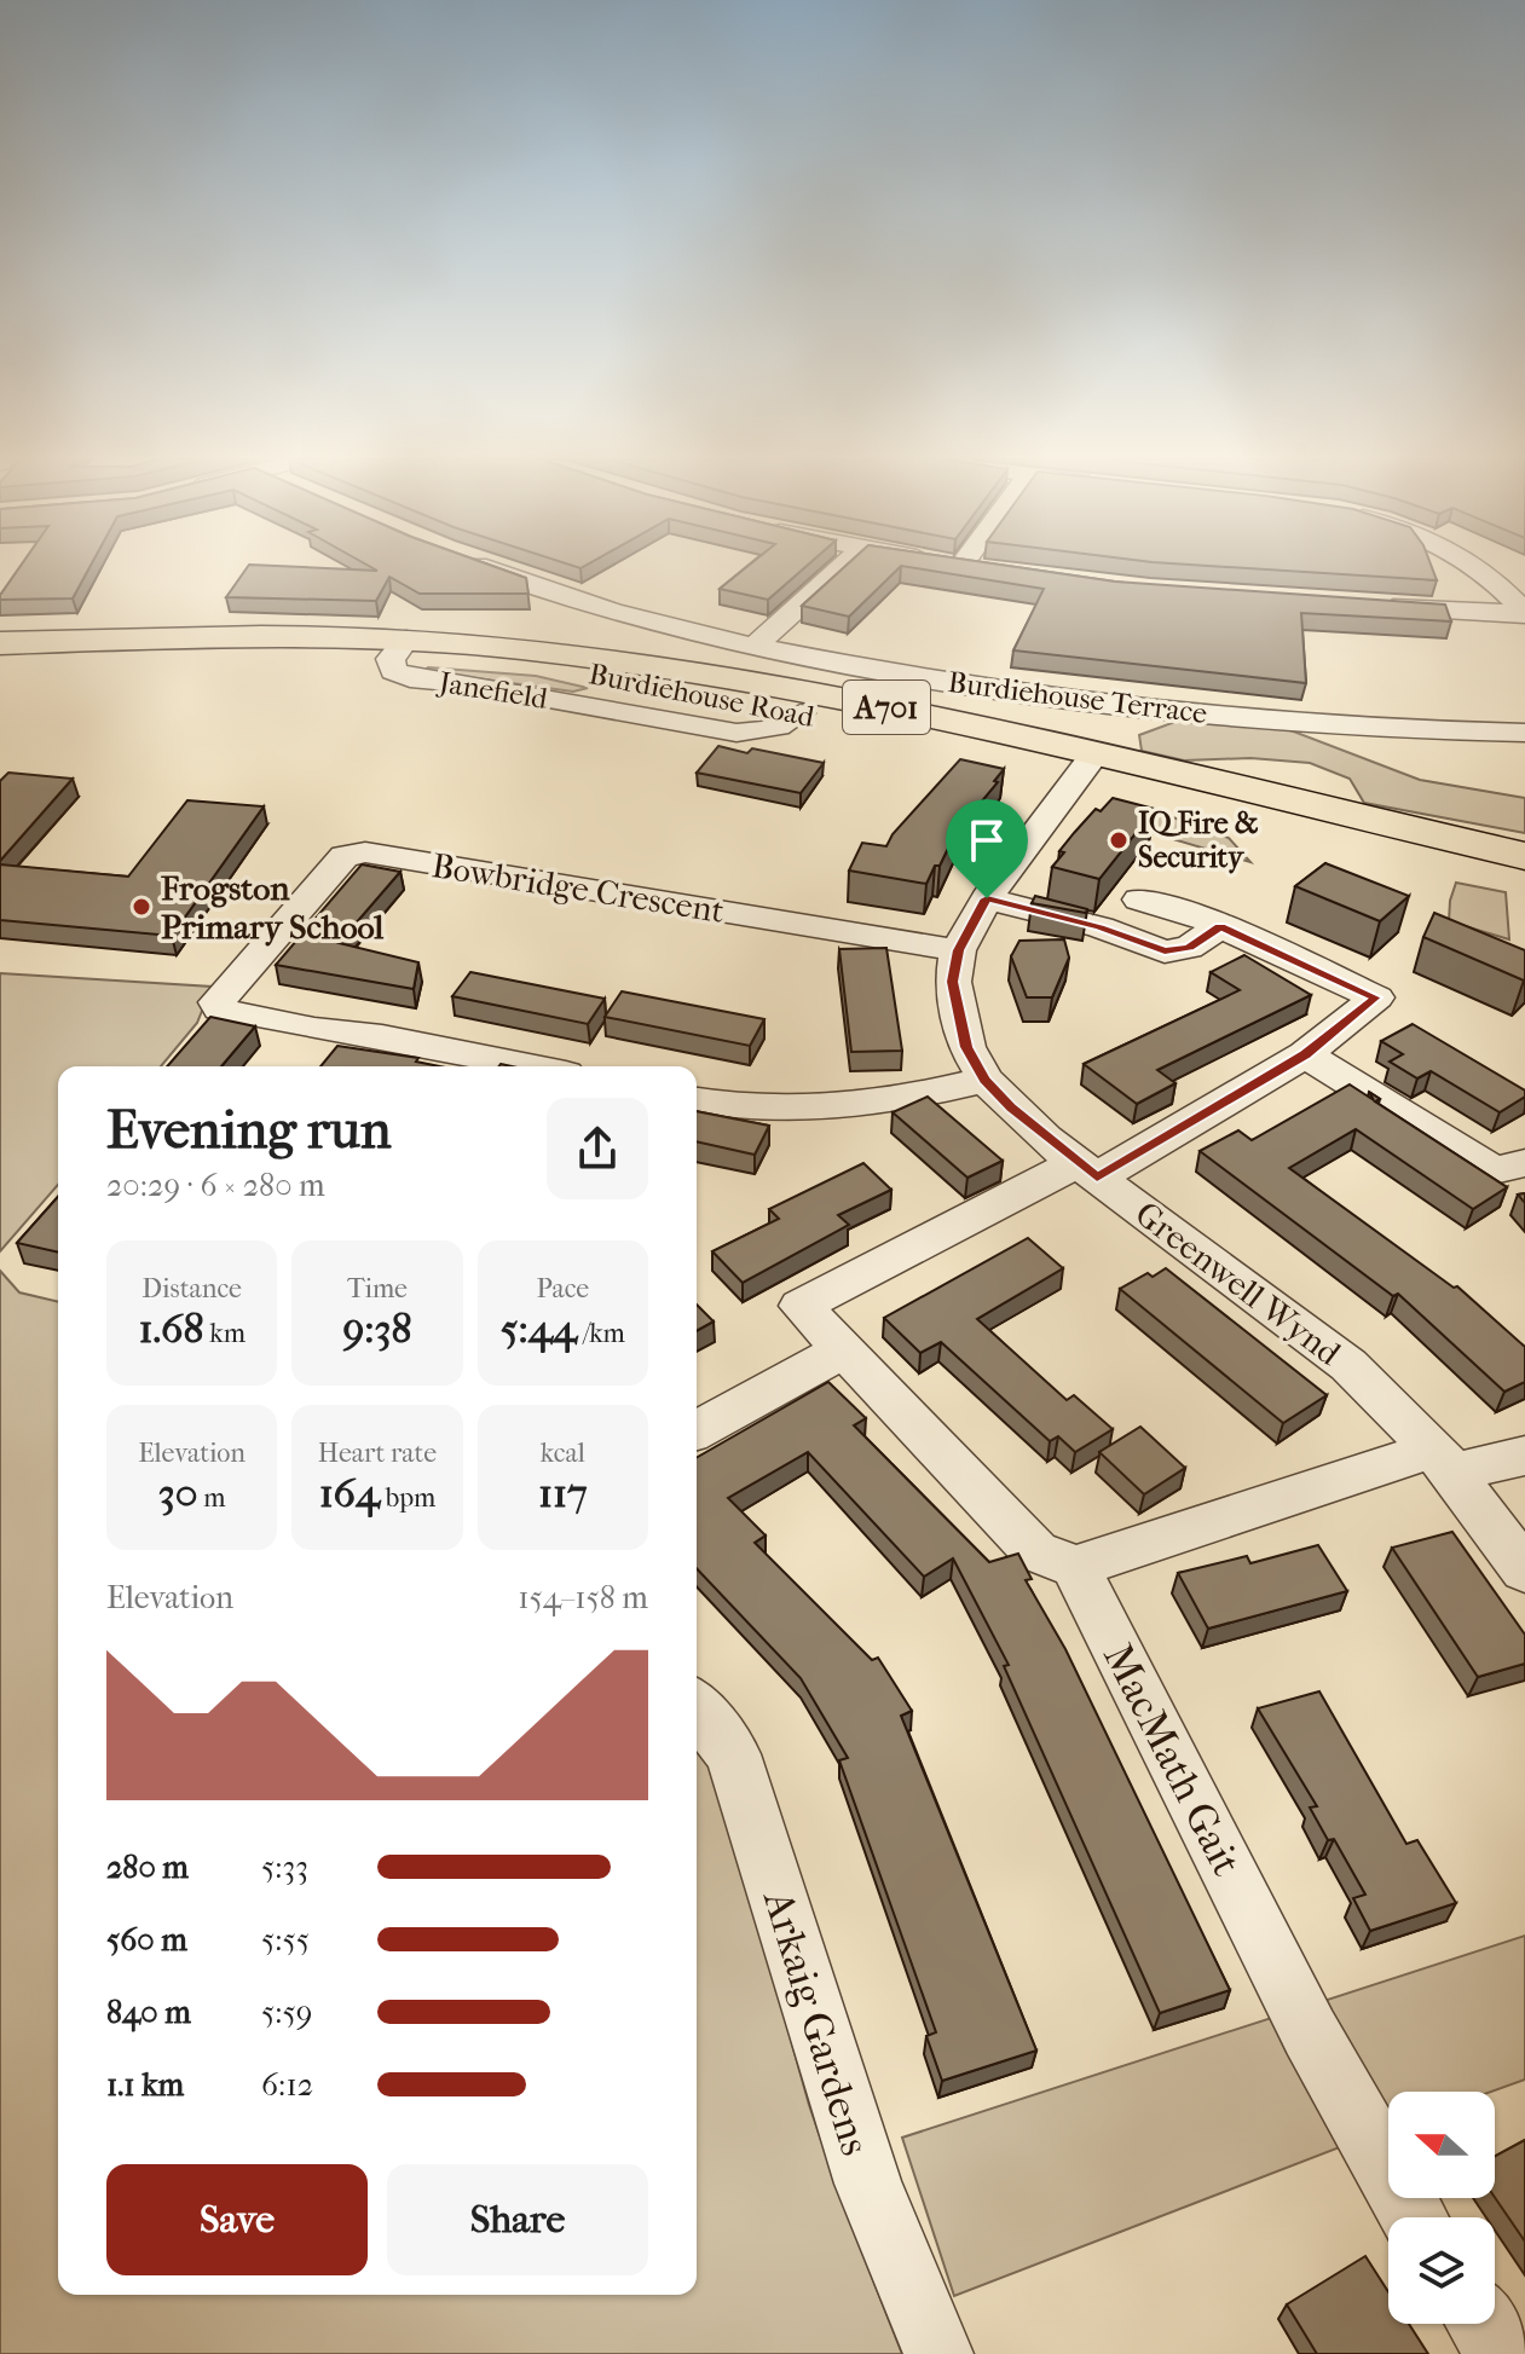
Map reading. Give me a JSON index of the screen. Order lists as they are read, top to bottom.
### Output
{
  "streets": {
    "main road": ["Burdiehouse Road", "A701"],
    "street": [
      "Burdiehouse Terrace",
      "Bowbridge Crescent",
      "Greenwell Wynd",
      "MacMath Gait",
      "Arkaig Gardens"
    ]
  },
  "crossings": [
    ["Burdiehouse Road", "Greenwell Wynd"],
    ["Bowbridge Crescent", "Greenwell Wynd"]
  ],
  "places": ["IQ Fire & Security", "Frogston Primary School"],
  "north": "left",
  "page": {
    "heading": ["Evening run", "20:29 · 6 × 280 m"],
    "stats": [
      ["Distance", "1.68 km"],
      ["Time", "9:38"],
      ["Pace", "5:44 /km"],
      ["Elevation", "30 m"],
      ["Heart rate", "164 bpm"],
      ["kcal", "117"]
    ],
    "chart": ["Elevation", "154–158 m"],
    "list": [
      {
        "name": "280 m",
        "note": "5:33"
      },
      {
        "name": "560 m",
        "note": "5:55"
      },
      {
        "name": "840 m",
        "note": "5:59"
      },
      {
        "name": "1.1 km",
        "note": "6:12"
      }
    ],
    "buttons": ["Save", "Share"]
  }
}
